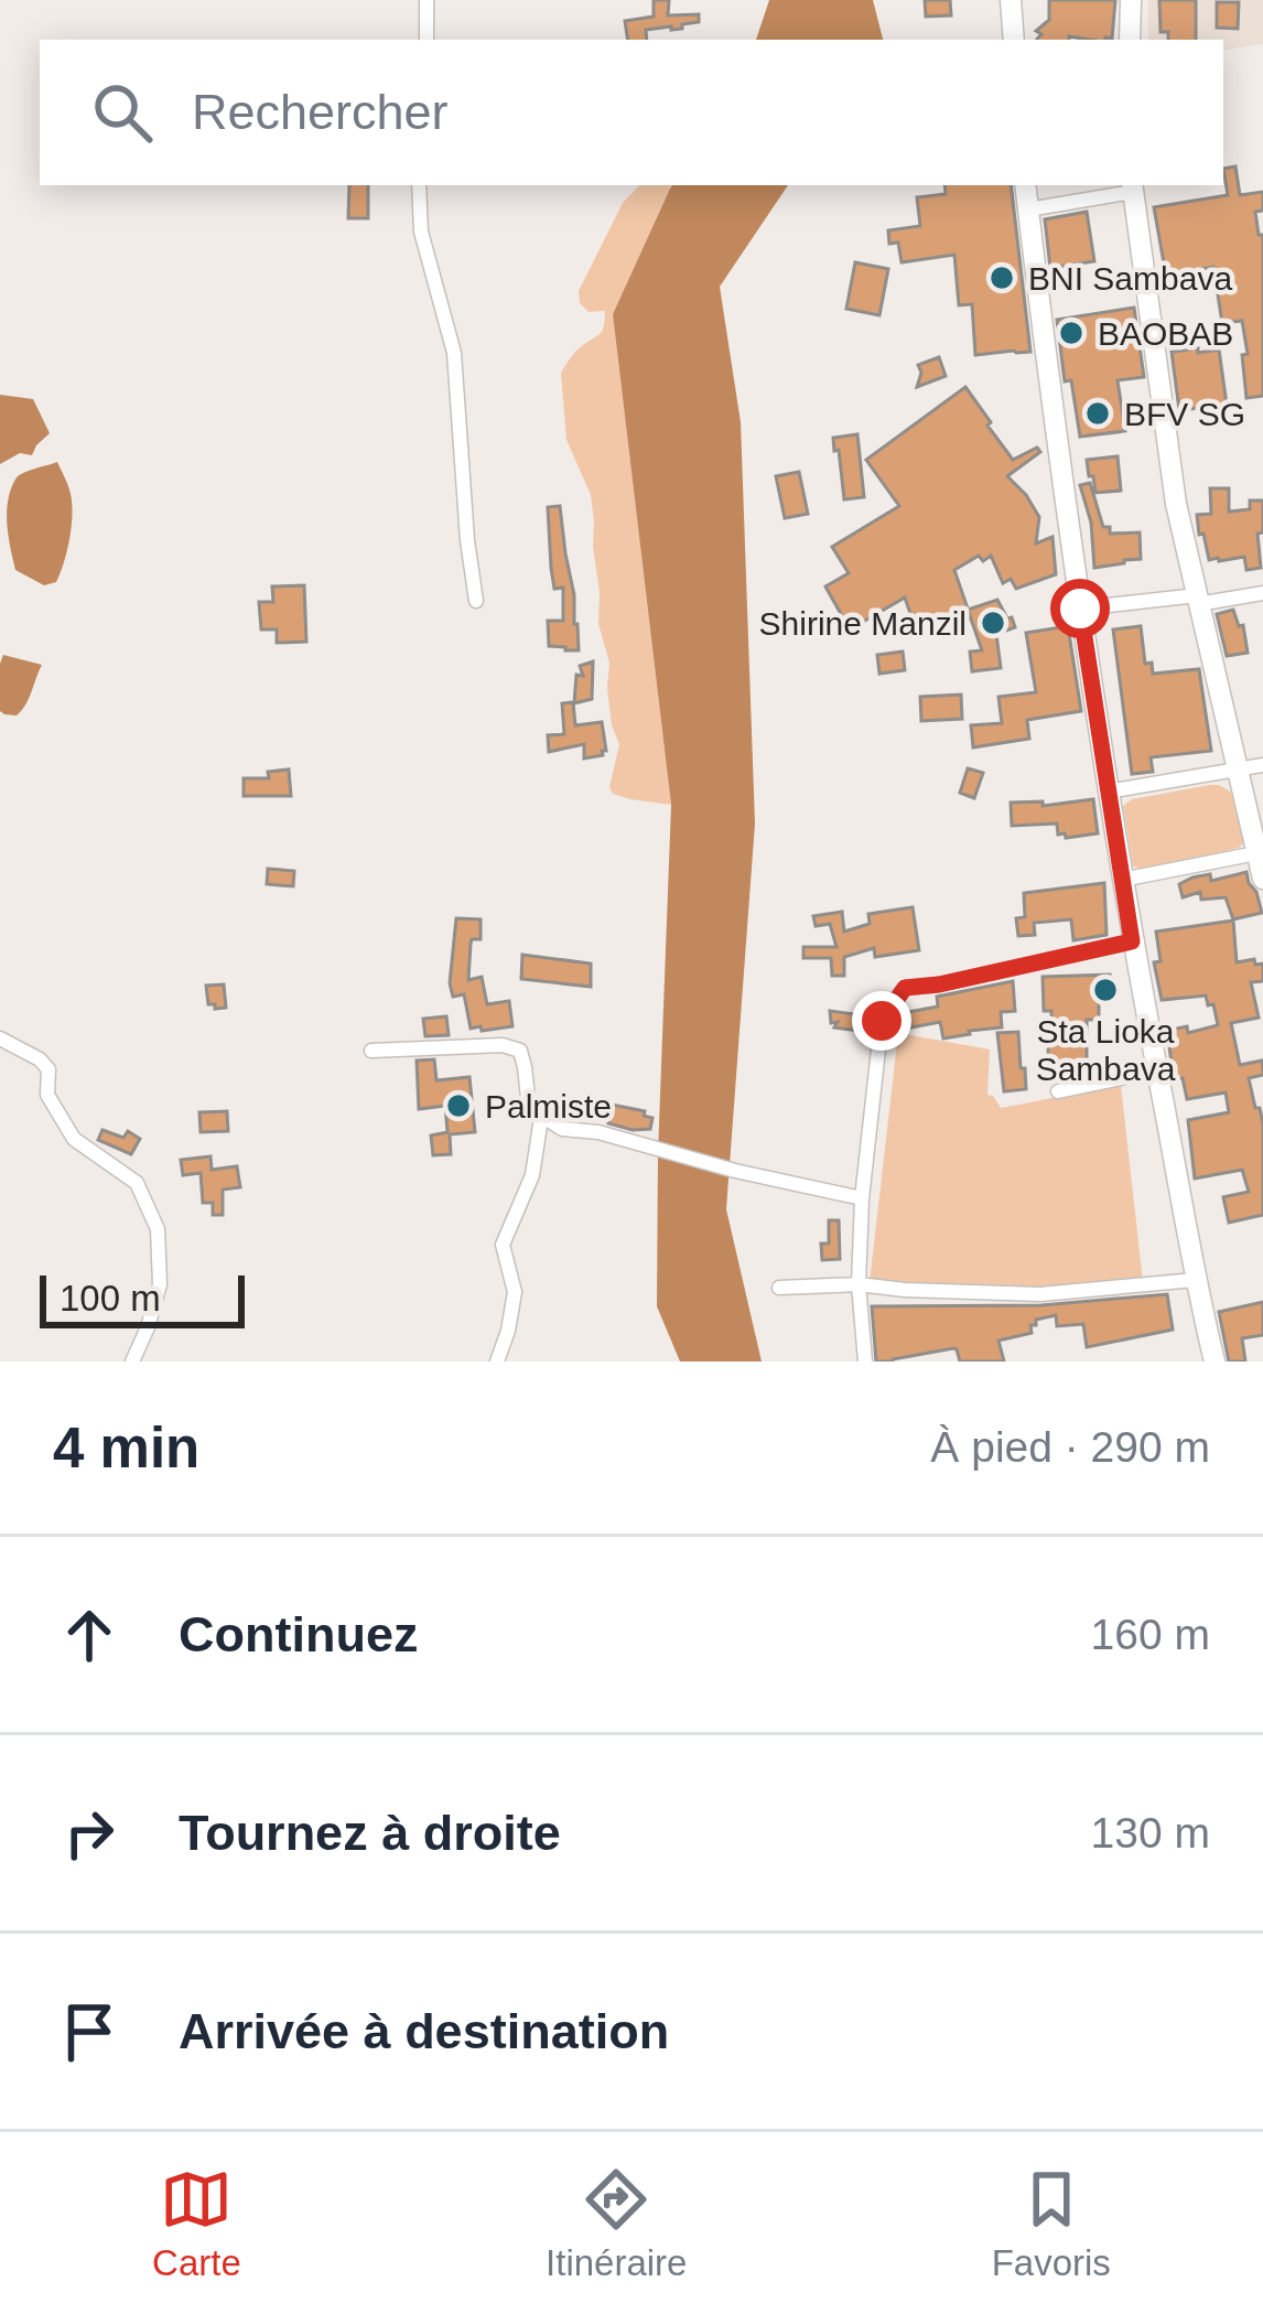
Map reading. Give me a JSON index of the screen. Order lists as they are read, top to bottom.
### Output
{
  "places": [
    "BNI Sambava",
    "BAOBAB",
    "BFV SG",
    "Shirine Manzil",
    "Sta Lioka Sambava",
    "Palmiste"
  ],
  "scale_bar": "100 m",
  "page": {
    "search": "Rechercher",
    "scale": "100 m",
    "heading": ["4 min", "À pied · 290 m"],
    "list": [
      ["Continuez", "160 m"],
      ["Tournez à droite", "130 m"],
      "Arrivée à destination"
    ],
    "nav": ["Carte", "Itinéraire", "Favoris"]
  }
}
